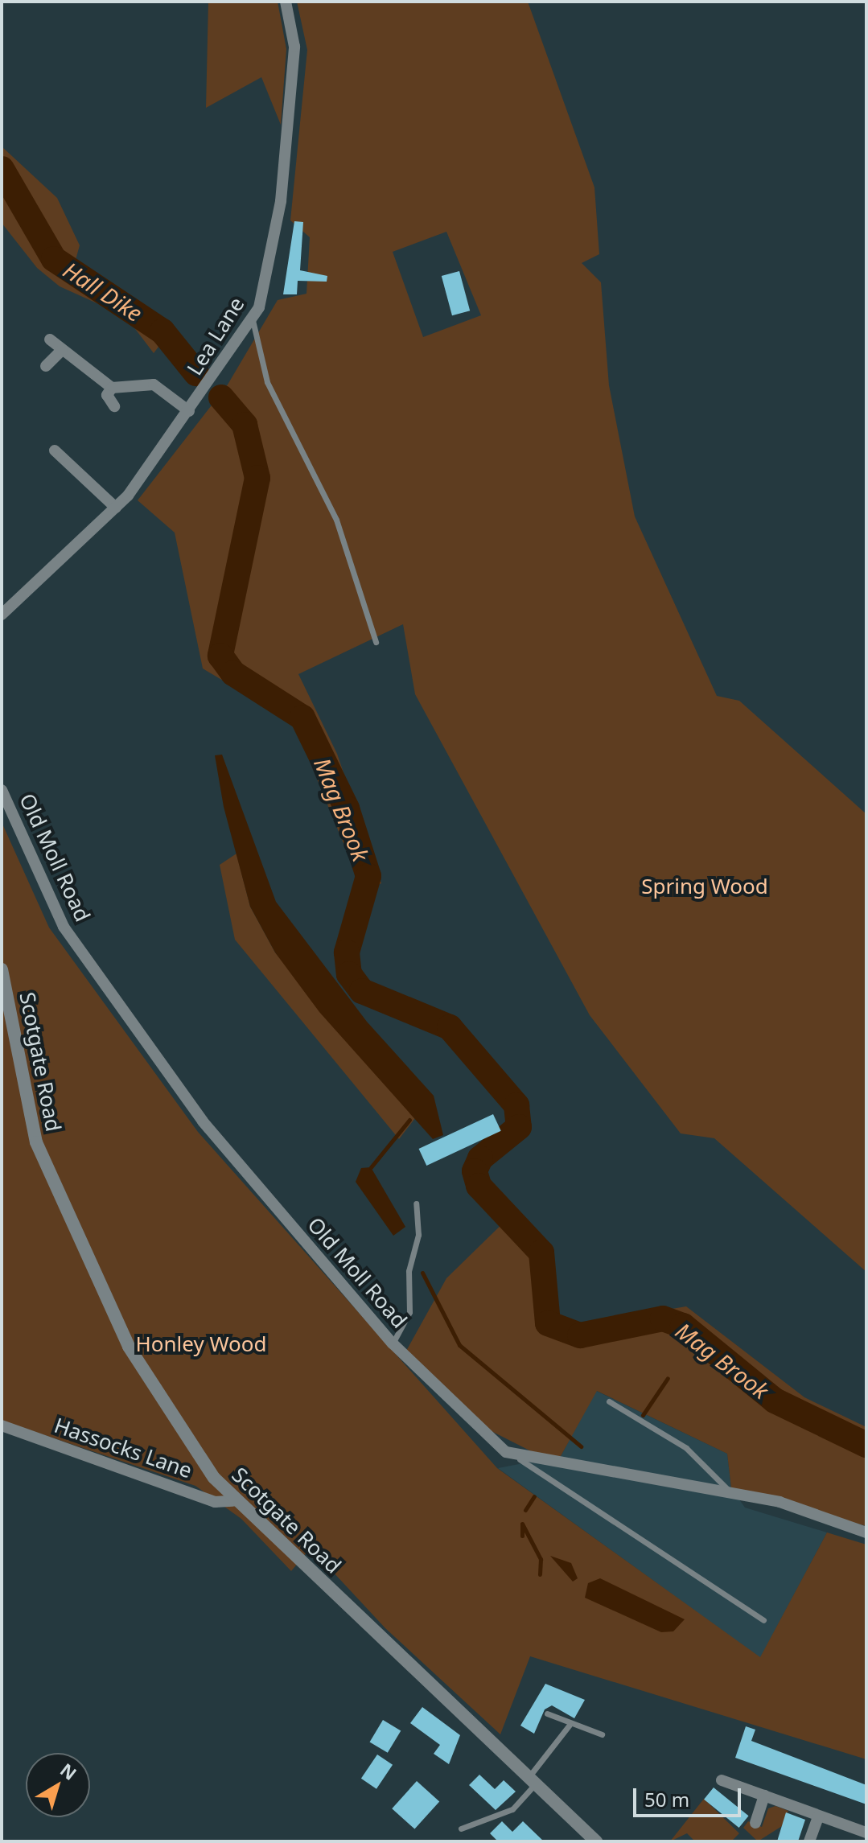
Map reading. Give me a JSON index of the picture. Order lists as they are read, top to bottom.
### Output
{
  "streets": {
    "street": [
      "Lea Lane",
      "Old Moll Road",
      "Scotgate Road",
      "Hassocks Lane"
    ]
  },
  "crossings": [
    ["Scotgate Road", "Hassocks Lane"]
  ],
  "water": ["Hall Dike", "Mag Brook"],
  "parks": ["Spring Wood", "Honley Wood"],
  "scale_bar": "50 m",
  "north": "top right"
}
